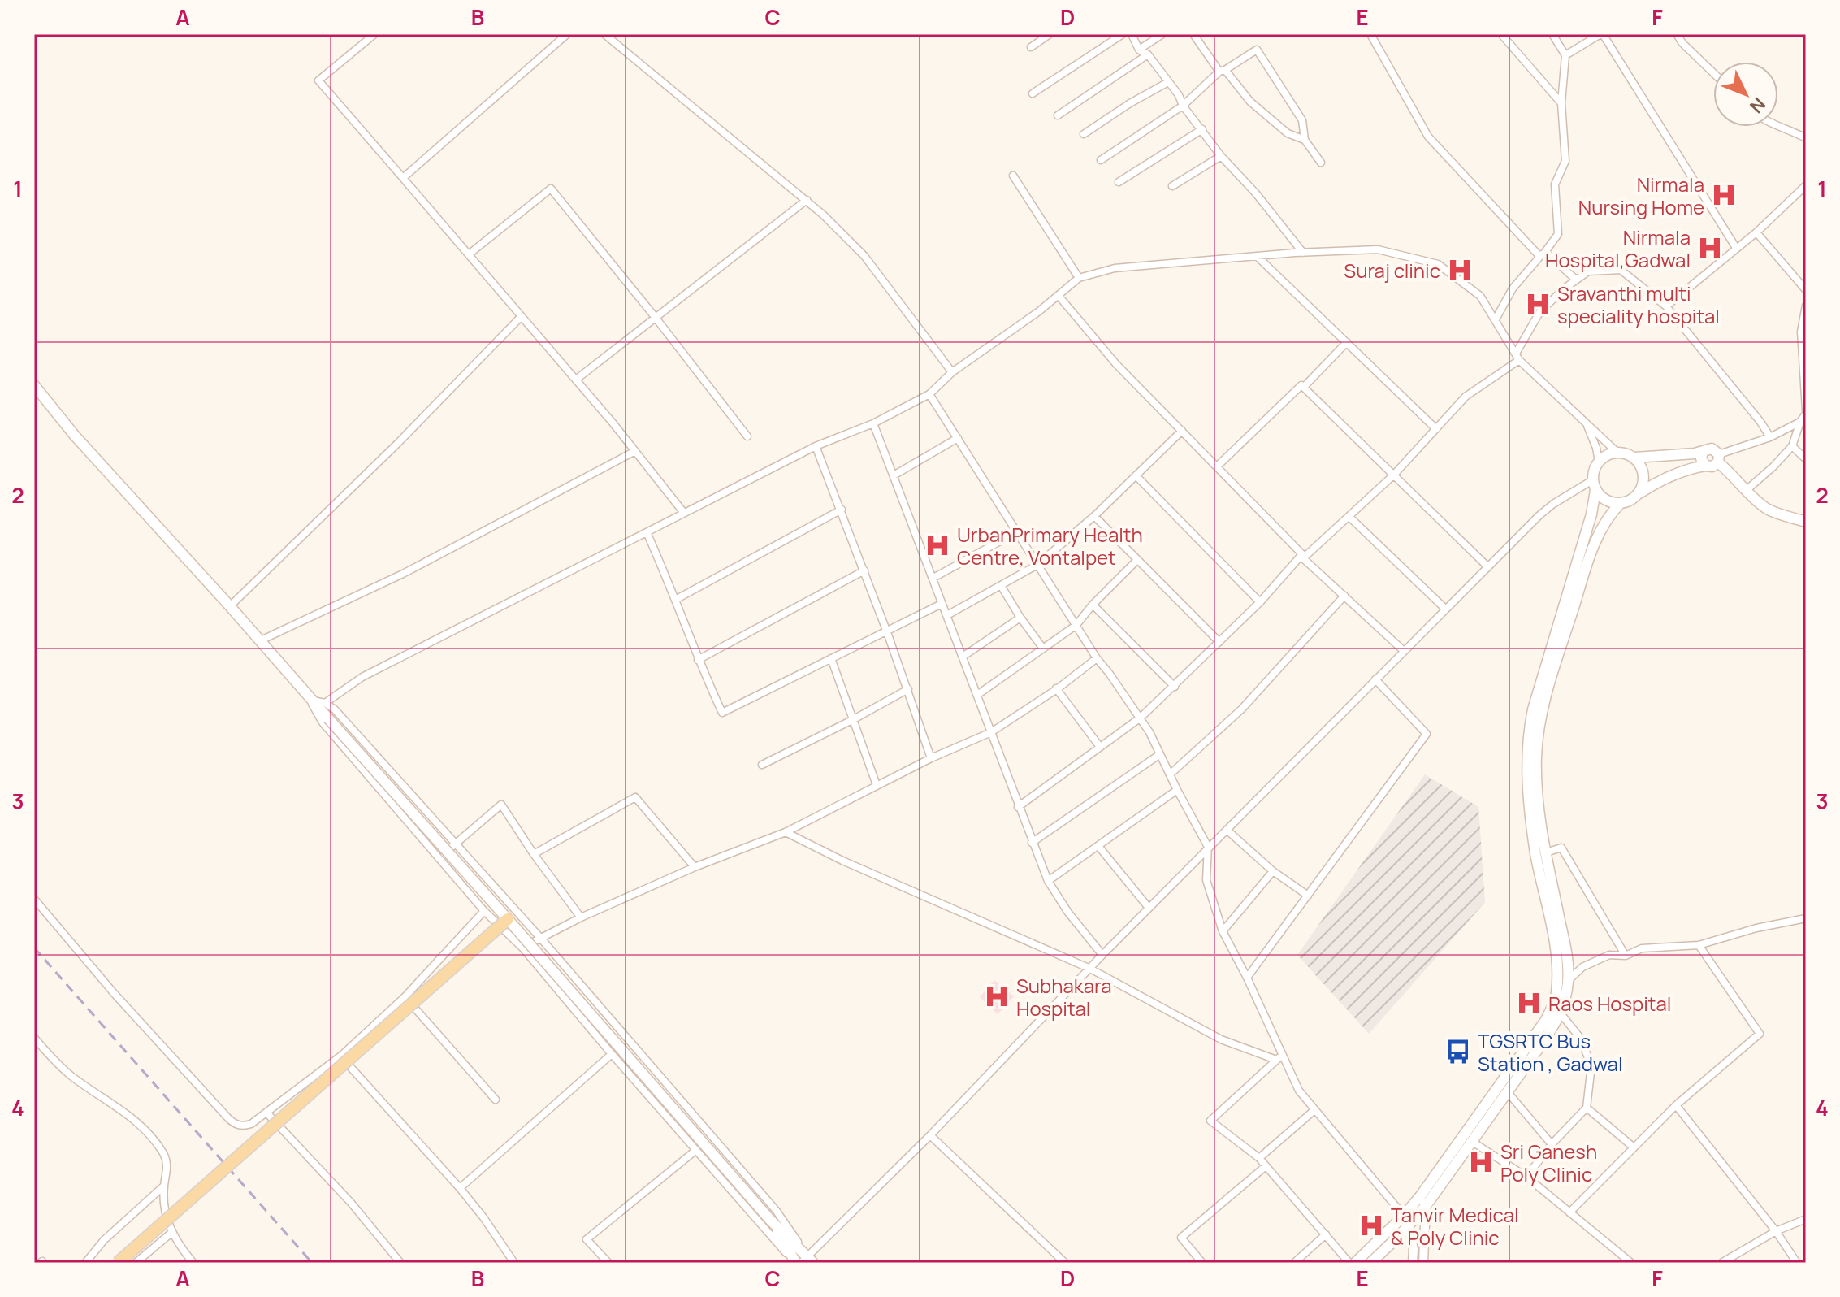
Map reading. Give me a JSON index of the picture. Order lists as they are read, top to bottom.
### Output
{
  "places": {
    "hospital": [
      "Nirmala Nursing Home",
      "Nirmala Hospital,Gadwal",
      "Suraj clinic",
      "Sravanthi multi speciality hospital",
      "UrbanPrimary Health Centre, Vontalpet",
      "Subhakara Hospital",
      "Raos Hospital",
      "Sri Ganesh Poly Clinic",
      "Tanvir Medical & Poly Clinic"
    ],
    "bus stop": ["TGSRTC Bus Station , Gadwal"]
  },
  "north": "bottom right",
  "grid": {
    "columns": [
      "A",
      "B",
      "C",
      "D",
      "E",
      "F"
    ],
    "rows": [
      "1",
      "2",
      "3",
      "4"
    ]
  }
}
